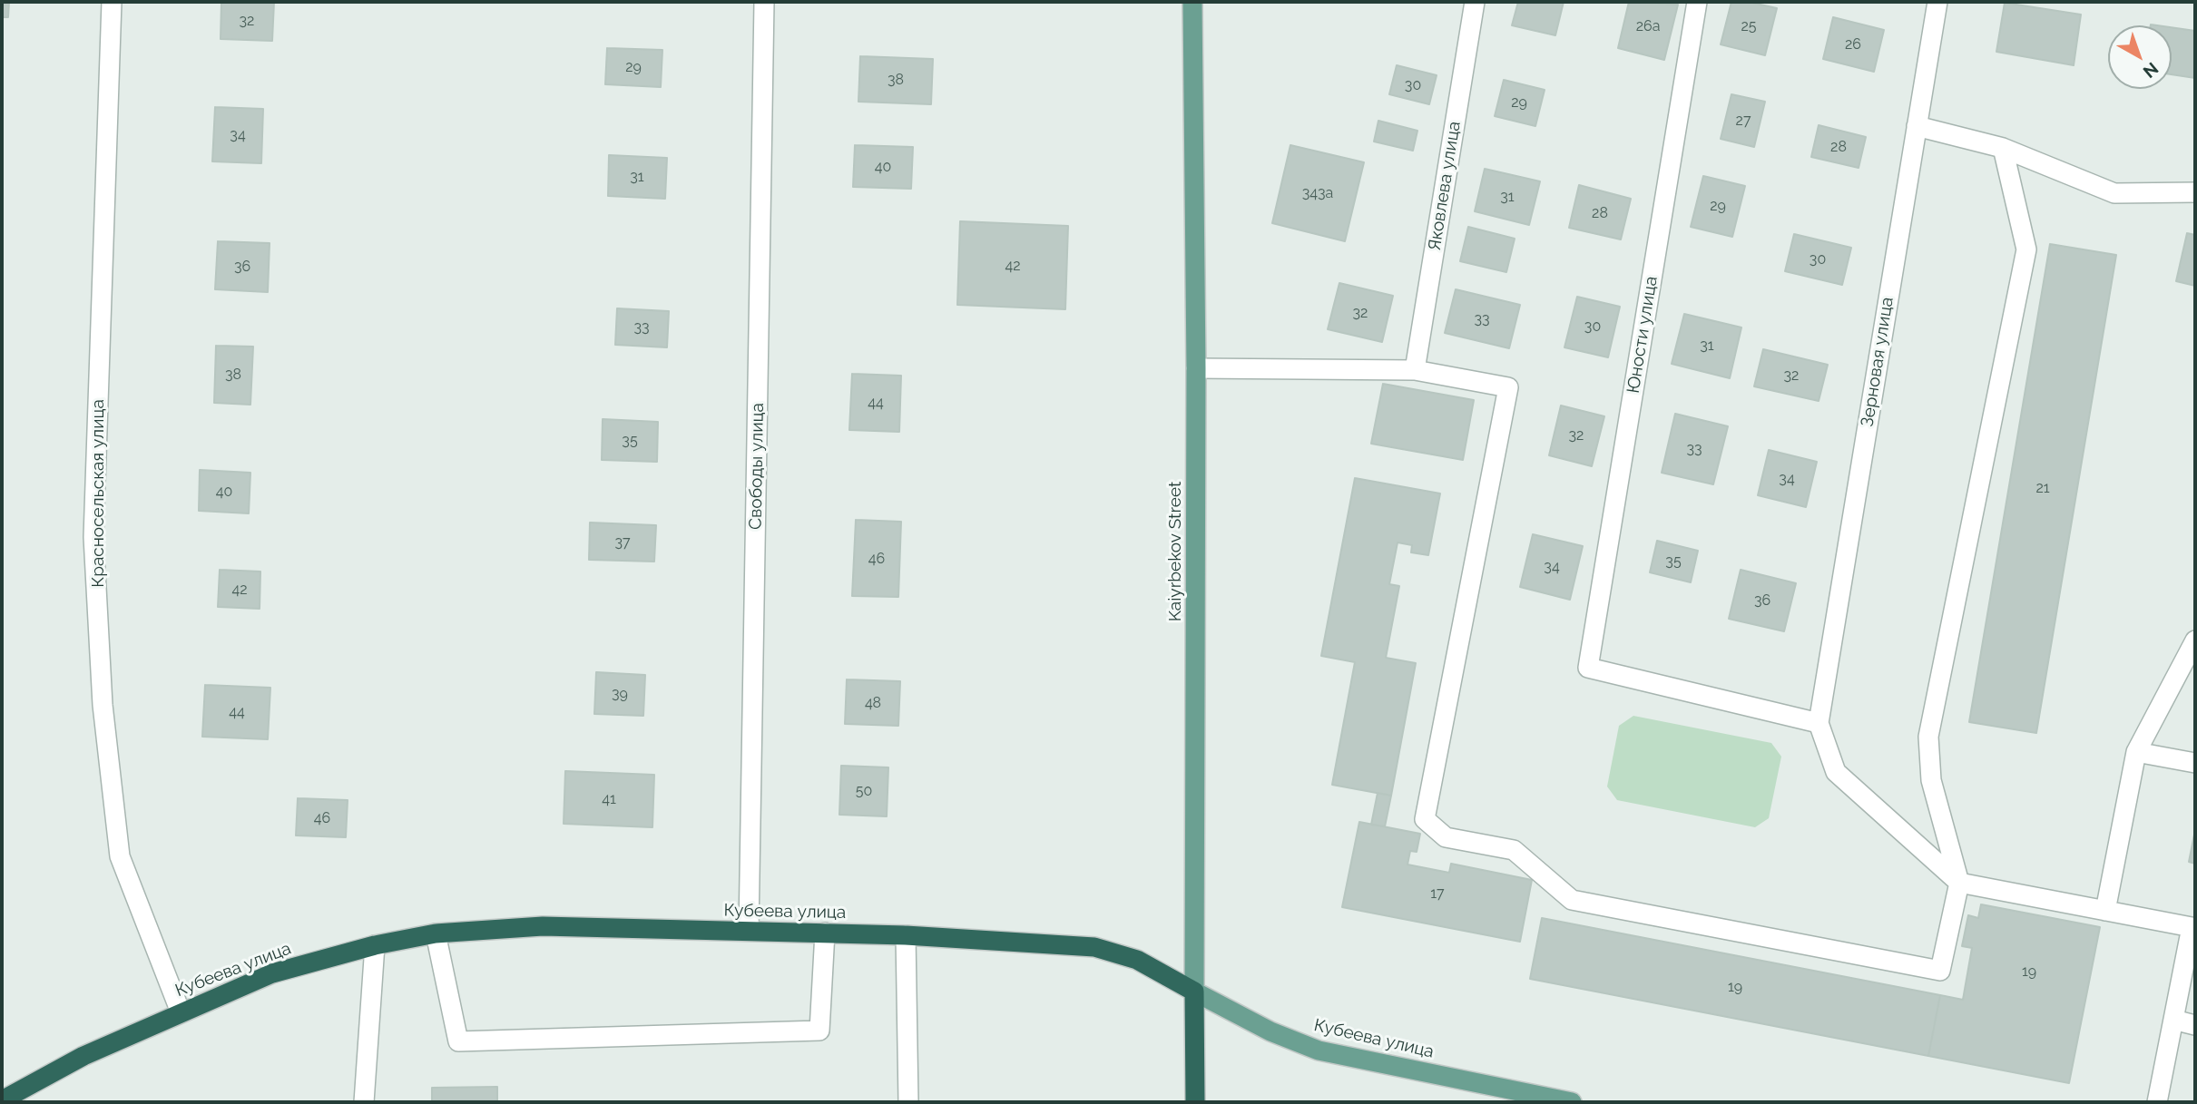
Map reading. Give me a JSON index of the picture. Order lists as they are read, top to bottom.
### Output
{
  "streets": {
    "highway": ["Kaiyrbekov Street", "Кубеева улица"],
    "street": [
      "Яковлева улица",
      "Юности улица",
      "Зерновая улица",
      "Свободы улица",
      "Красносельская улица"
    ]
  },
  "crossings": [
    ["Юности улица", "Зерновая улица"],
    ["Свободы улица", "Кубеева улица"],
    ["Красносельская улица", "Кубеева улица"],
    ["Kaiyrbekov Street", "Кубеева улица"]
  ],
  "house_numbers": [
    "32",
    "26а",
    "25",
    "26",
    "29",
    "38",
    "30",
    "29",
    "27",
    "34",
    "28",
    "40",
    "31",
    "343а",
    "31",
    "29",
    "28",
    "30",
    "42",
    "36",
    "32",
    "33",
    "30",
    "33",
    "31",
    "38",
    "32",
    "44",
    "32",
    "35",
    "33",
    "34",
    "21",
    "40",
    "37",
    "46",
    "35",
    "34",
    "42",
    "36",
    "39",
    "48",
    "44",
    "50",
    "41",
    "46",
    "17",
    "19",
    "19"
  ],
  "north": "bottom right"
}
